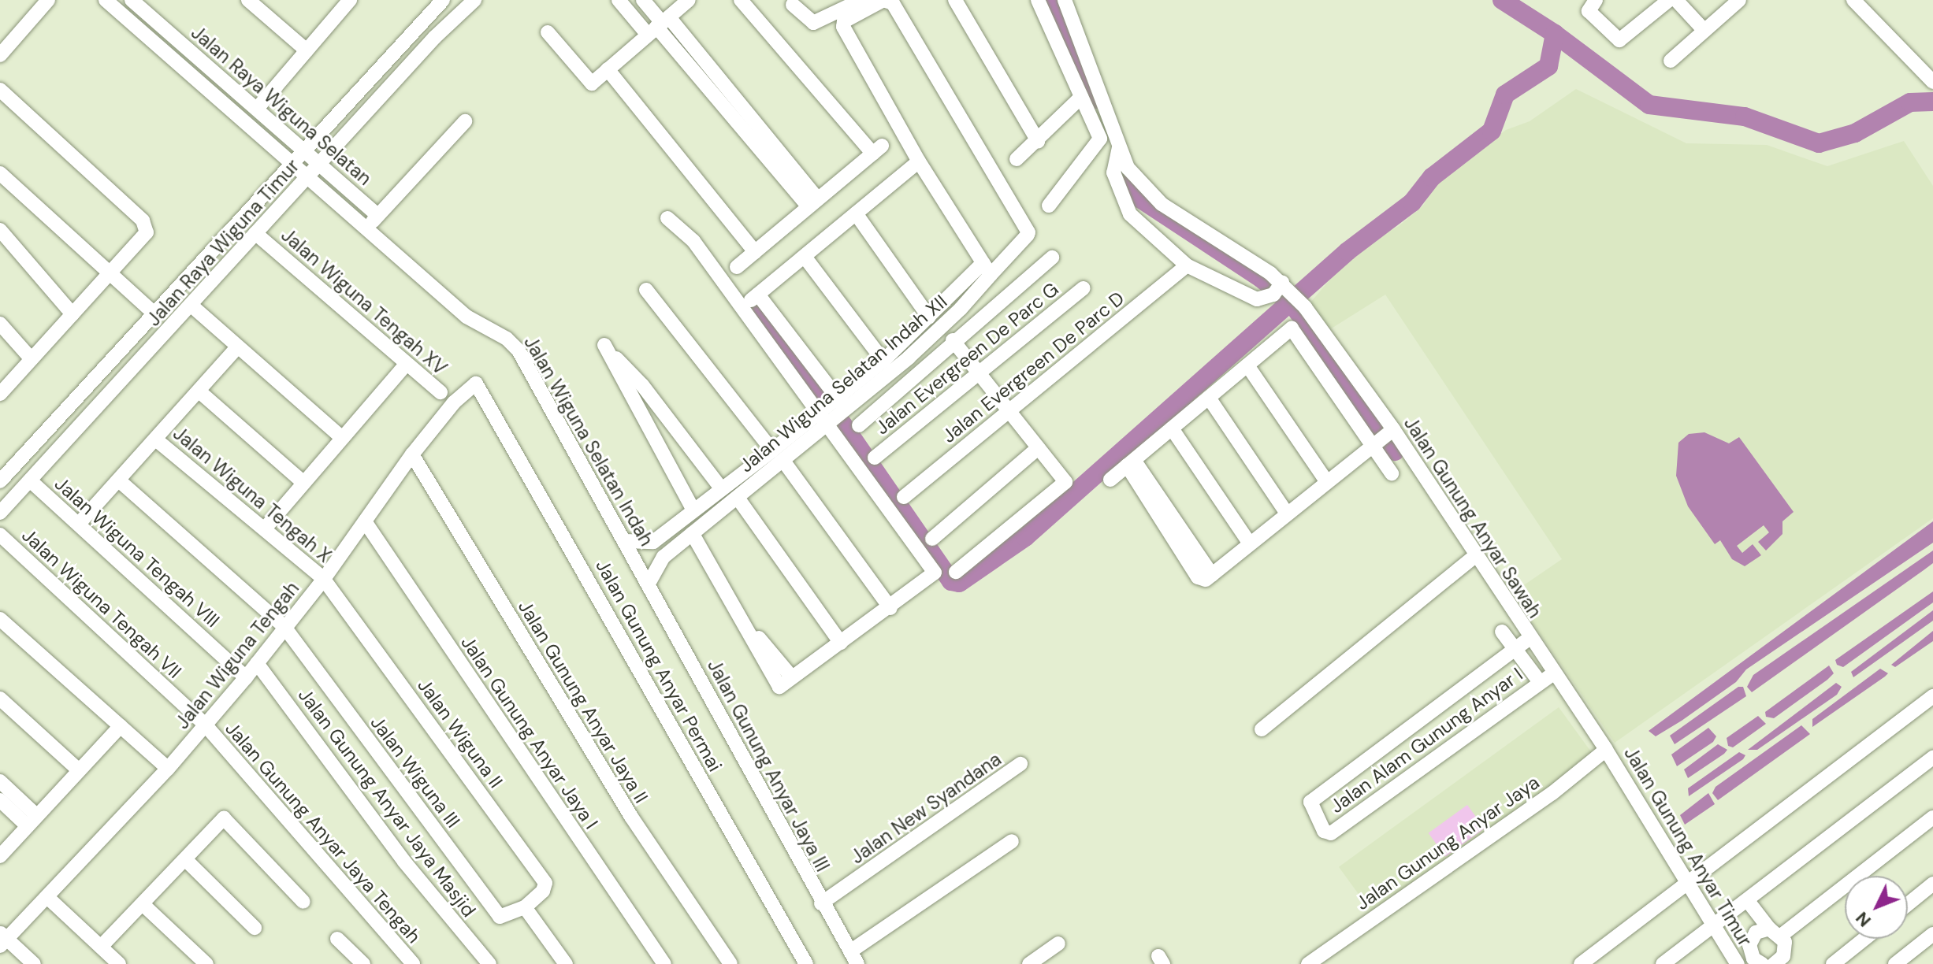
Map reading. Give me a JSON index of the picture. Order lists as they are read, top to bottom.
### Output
{
  "streets": {
    "street": [
      "Jalan Raya Wiguna Selatan",
      "Jalan Raya Wiguna Timur",
      "Jalan Wiguna Tengah XV",
      "Jalan Evergreen De Parc G",
      "Jalan Evergreen De Parc D",
      "Jalan Wiguna Selatan Indah XII",
      "Jalan Wiguna Selatan Indah",
      "Jalan Wiguna Tengah X",
      "Jalan Gunung Anyar Sawah",
      "Jalan Wiguna Tengah VIII",
      "Jalan Wiguna Tengah VII",
      "Jalan Wiguna Tengah",
      "Jalan Gunung Anyar Permai",
      "Jalan Gunung Anyar Jaya II",
      "Jalan Gunung Anyar Jaya I",
      "Jalan Wiguna II",
      "Jalan Alam Gunung Anyar I",
      "Jalan Gunung Anyar Jaya III",
      "Jalan Wiguna III",
      "Jalan Gunung Anyar Jaya Masjid",
      "Jalan New Syandana",
      "Jalan Gunung Anyar Jaya Tengah",
      "Jalan Gunung Anyar Jaya",
      "Jalan Gunung Anyar Timur"
    ]
  },
  "crossings": [
    ["Jalan Raya Wiguna Selatan", "Jalan Raya Wiguna Timur"],
    ["Jalan Raya Wiguna Selatan", "Jalan Wiguna Selatan Indah"],
    ["Jalan Raya Wiguna Timur", "Jalan Wiguna Tengah XV"],
    ["Jalan Raya Wiguna Timur", "Jalan Wiguna Tengah VIII"],
    ["Jalan Wiguna Selatan Indah XII", "Jalan Wiguna Selatan Indah"],
    ["Jalan Wiguna Selatan Indah XII", "Jalan Gunung Anyar Jaya III"],
    ["Jalan Wiguna Selatan Indah", "Jalan Gunung Anyar Jaya III"],
    ["Jalan Wiguna Tengah X", "Jalan Wiguna Tengah"],
    ["Jalan Wiguna Tengah X", "Jalan Wiguna II"],
    ["Jalan Gunung Anyar Sawah", "Jalan Alam Gunung Anyar I"],
    ["Jalan Gunung Anyar Sawah", "Jalan Gunung Anyar Jaya"],
    ["Jalan Gunung Anyar Sawah", "Jalan Gunung Anyar Timur"],
    ["Jalan Wiguna Tengah VIII", "Jalan Wiguna Tengah"],
    ["Jalan Wiguna Tengah VII", "Jalan Wiguna Tengah"],
    ["Jalan Wiguna Tengah VII", "Jalan Gunung Anyar Jaya Tengah"],
    ["Jalan Wiguna Tengah", "Jalan Gunung Anyar Permai"],
    ["Jalan Wiguna Tengah", "Jalan Gunung Anyar Jaya II"],
    ["Jalan Wiguna Tengah", "Jalan Gunung Anyar Jaya I"],
    ["Jalan Wiguna Tengah", "Jalan Wiguna II"],
    ["Jalan Wiguna Tengah", "Jalan Wiguna III"],
    ["Jalan Wiguna Tengah", "Jalan Gunung Anyar Jaya Masjid"],
    ["Jalan Wiguna Tengah", "Jalan Gunung Anyar Jaya Tengah"],
    ["Jalan Wiguna II", "Jalan Wiguna III"],
    ["Jalan Gunung Anyar Jaya III", "Jalan New Syandana"],
    ["Jalan Gunung Anyar Jaya", "Jalan Gunung Anyar Timur"]
  ],
  "north": "bottom left"
}
